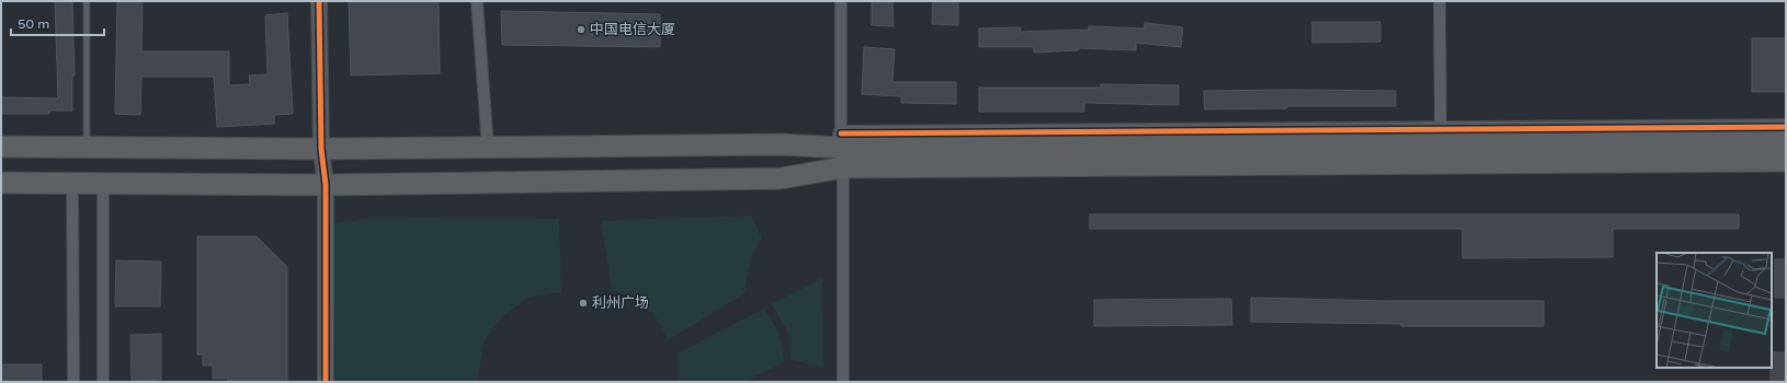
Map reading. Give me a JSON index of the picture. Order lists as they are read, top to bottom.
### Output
{
  "places": ["中国电信大厦", "利州广场"],
  "scale_bar": "50 m"
}
